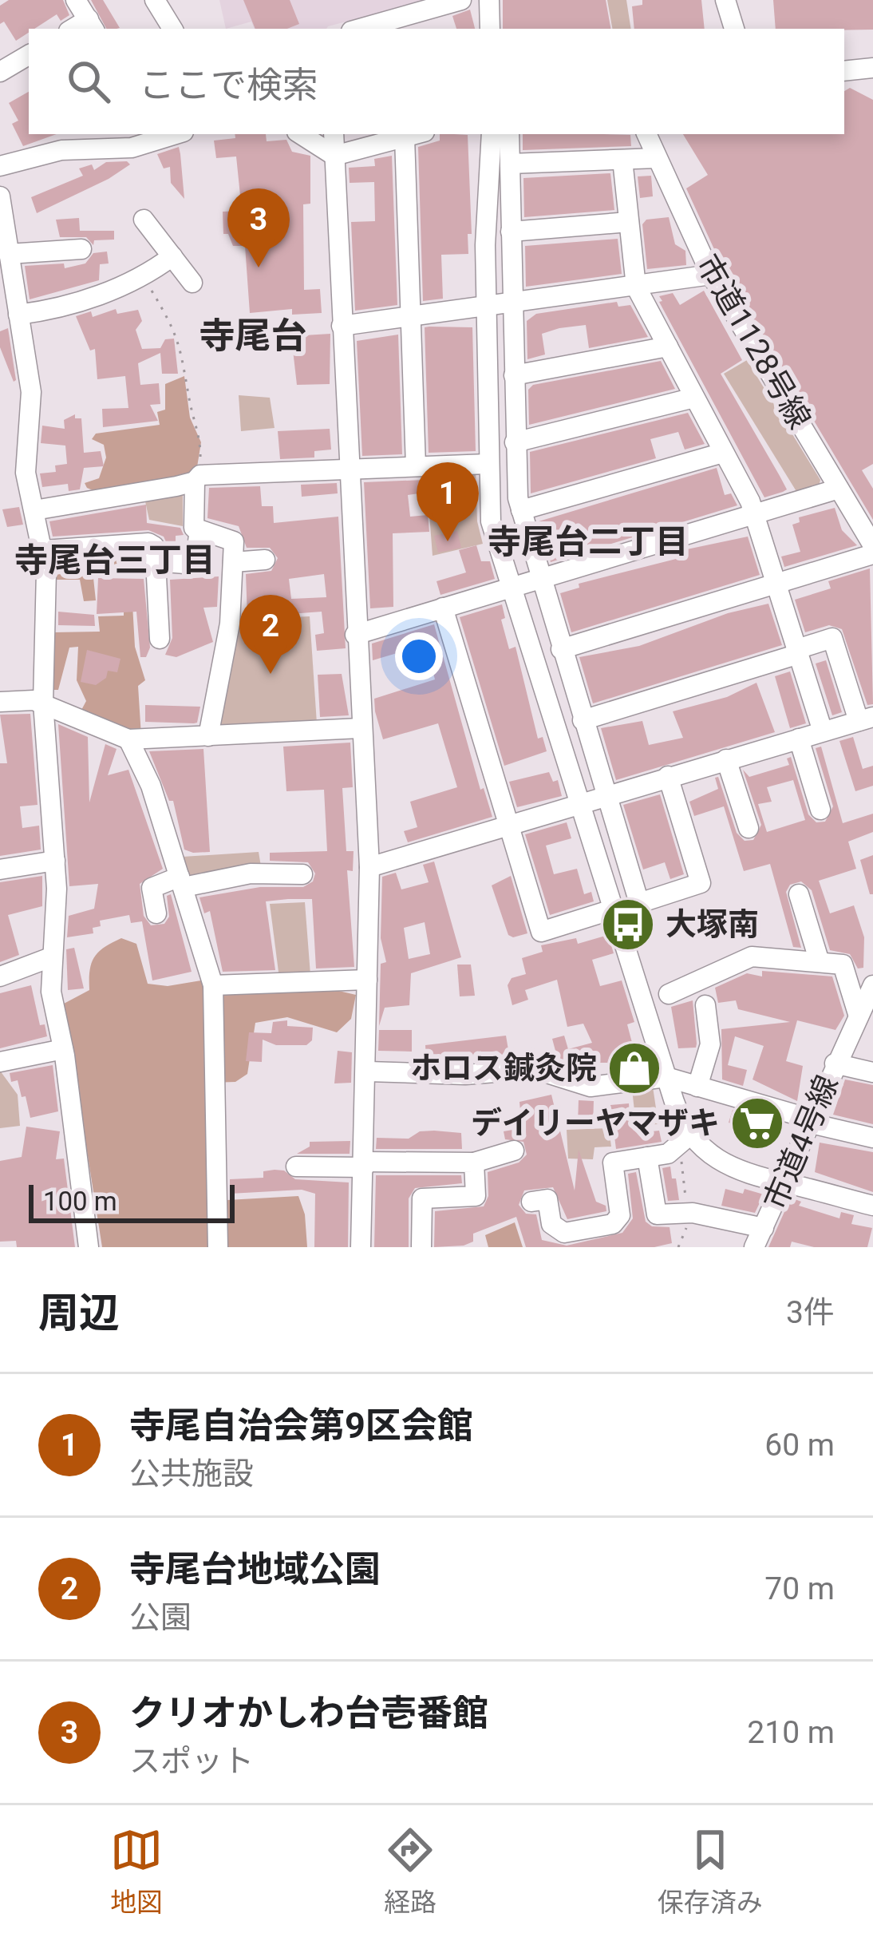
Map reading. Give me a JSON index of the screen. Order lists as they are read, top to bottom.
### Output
{
  "streets": {
    "street": ["市道1128号線", "市道4号線"]
  },
  "districts": ["寺尾台", "寺尾台二丁目", "寺尾台三丁目"],
  "places": {
    "bus stop": ["大塚南"],
    "shop": ["ホロス鍼灸院"],
    "supermarket": ["デイリーヤマザキ"]
  },
  "scale_bar": "100 m",
  "page": {
    "search": "ここで検索",
    "pins": ["3", "1", "2"],
    "scale": "100 m",
    "heading": ["周辺", "3件"],
    "list": [
      {
        "mark": "1",
        "name": "寺尾自治会第9区会館",
        "note": "公共施設",
        "value": "60 m"
      },
      {
        "mark": "2",
        "name": "寺尾台地域公園",
        "note": "公園",
        "value": "70 m"
      },
      {
        "mark": "3",
        "name": "クリオかしわ台壱番館",
        "note": "スポット",
        "value": "210 m"
      }
    ],
    "nav": ["地図", "経路", "保存済み"]
  }
}
